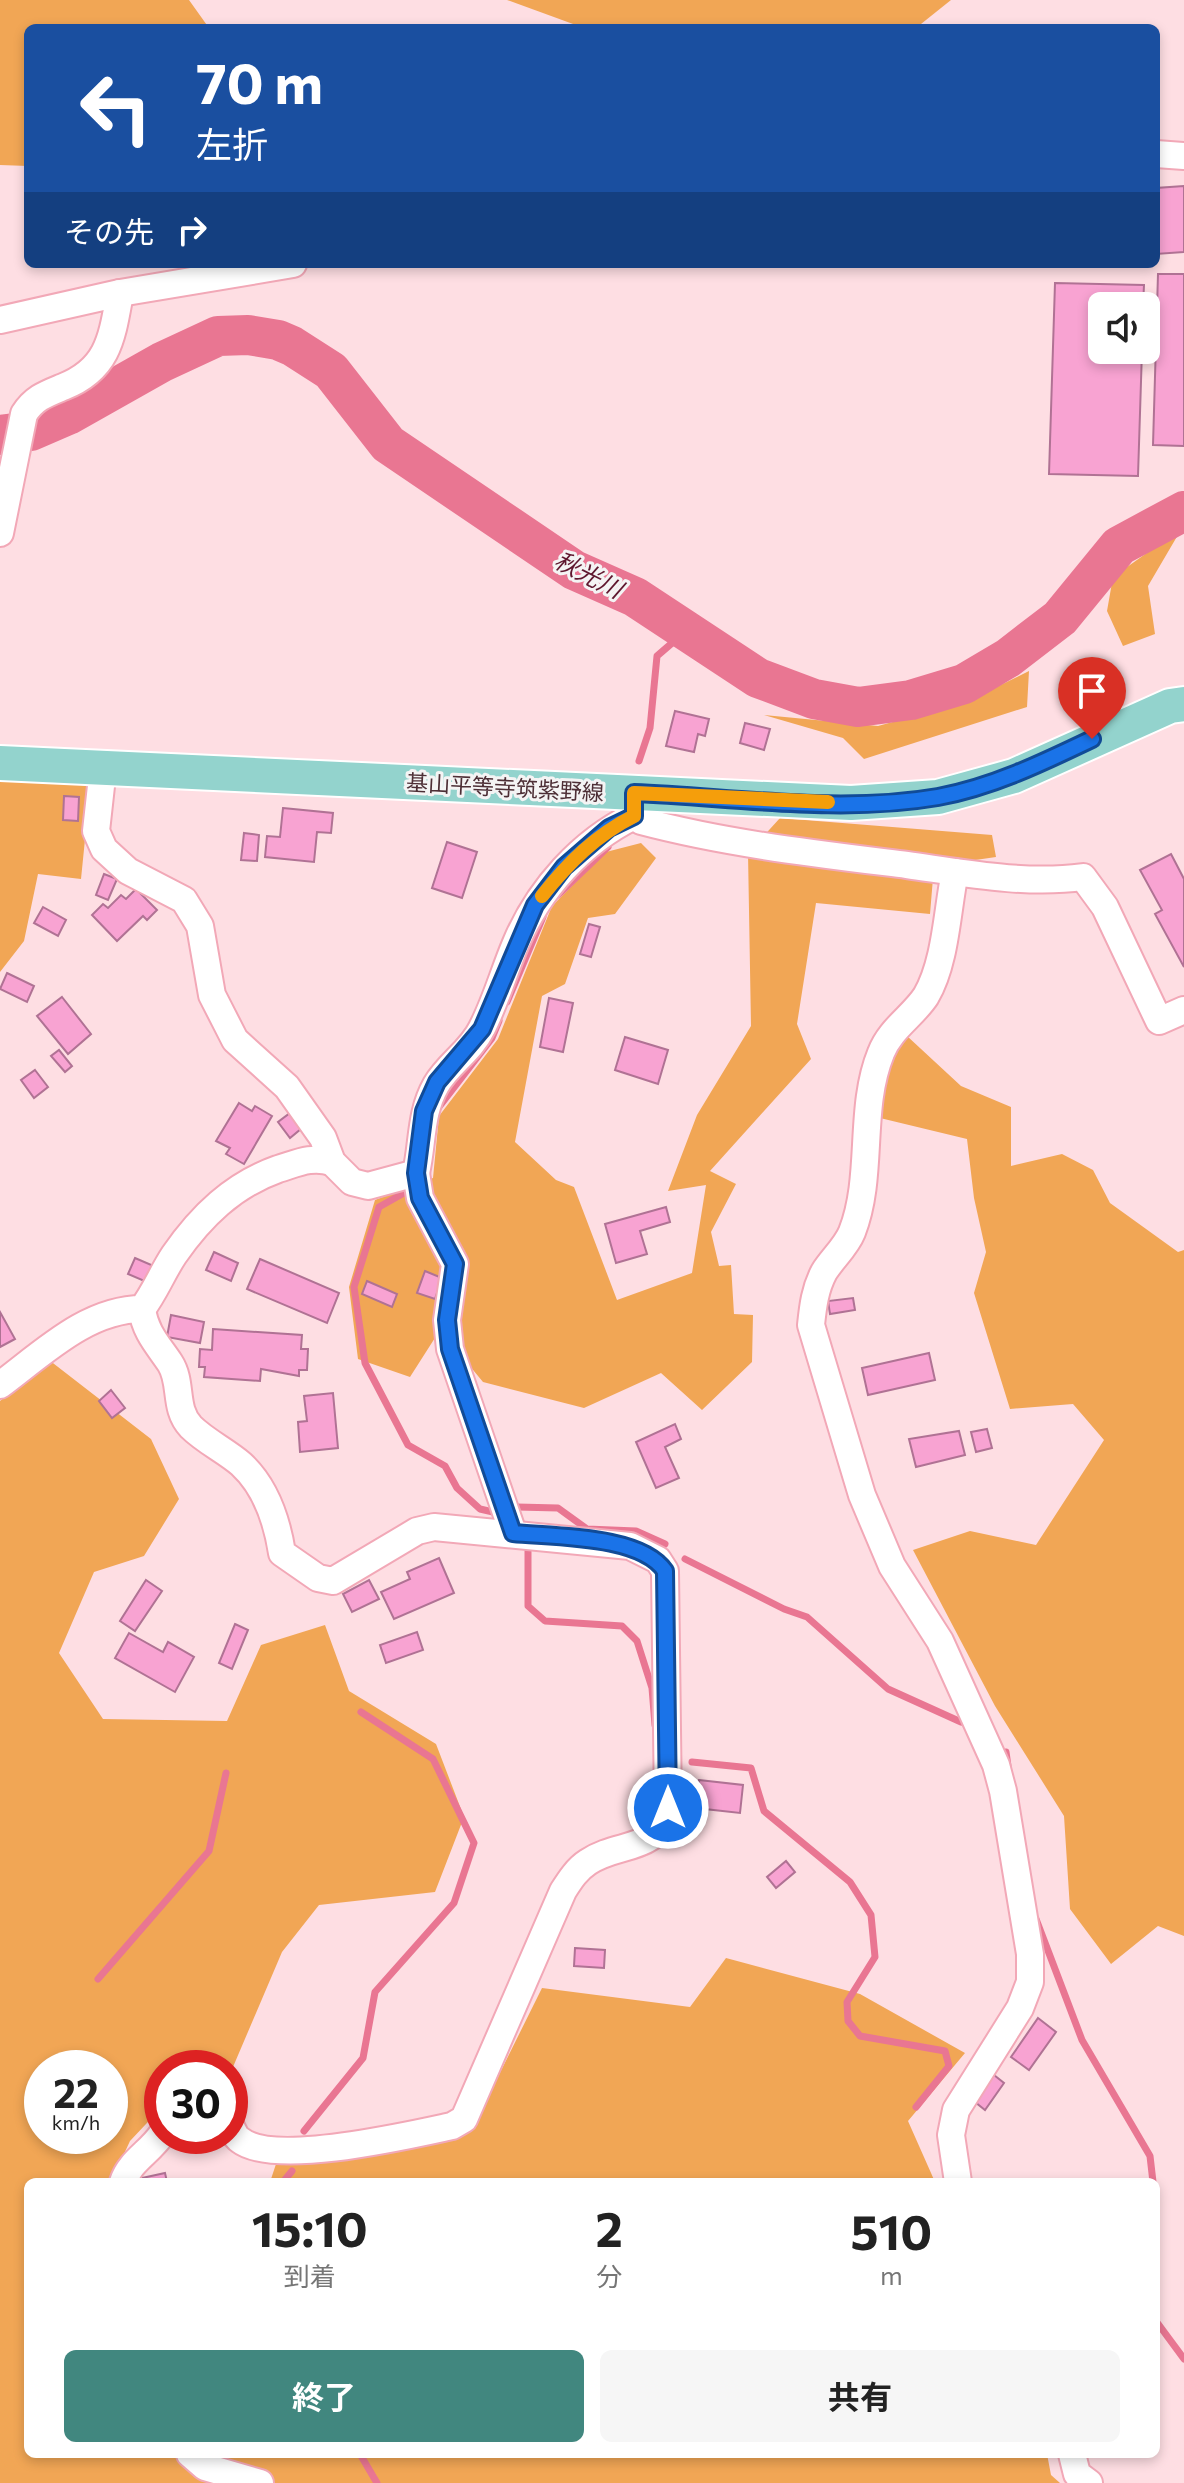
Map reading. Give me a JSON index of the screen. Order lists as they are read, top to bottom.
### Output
{
  "streets": {
    "main road": ["基山平等寺筑紫野線"]
  },
  "water": ["秋光川"],
  "page": {
    "turn": ["70 m", "左折"],
    "then": "その先",
    "speed": "22 km/h",
    "limit": "30",
    "eta": [
      "15:10",
      "到着",
      "2",
      "分",
      "510",
      "m"
    ],
    "buttons": ["終了", "共有"]
  }
}
